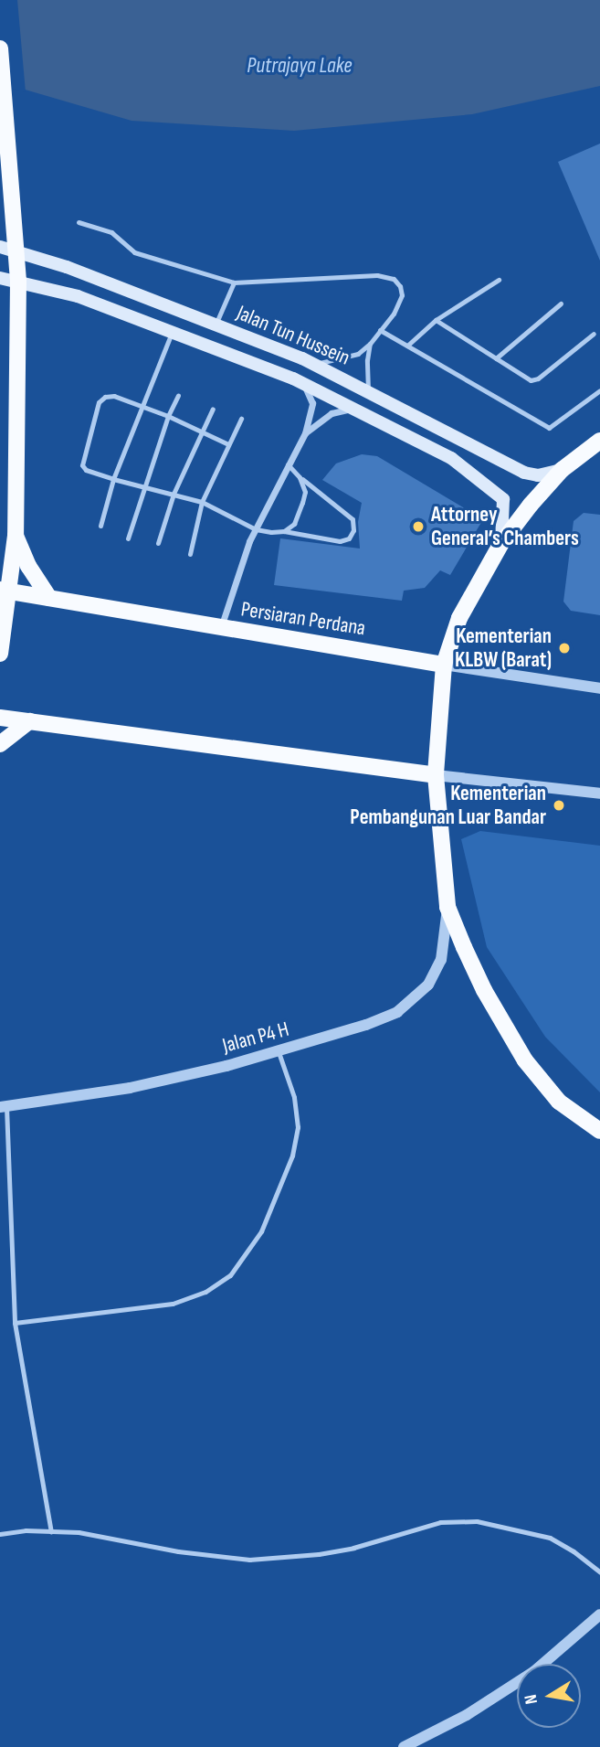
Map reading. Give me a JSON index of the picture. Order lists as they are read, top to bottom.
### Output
{
  "streets": {
    "main road": ["Jalan Tun Hussein", "Persiaran Perdana"],
    "street": ["Jalan P4 H"]
  },
  "water": ["Putrajaya Lake"],
  "places": ["Attorney General’s Chambers", "Kementerian KLBW (Barat)", "Kementerian Pembangunan Luar Bandar"],
  "north": "left"
}
